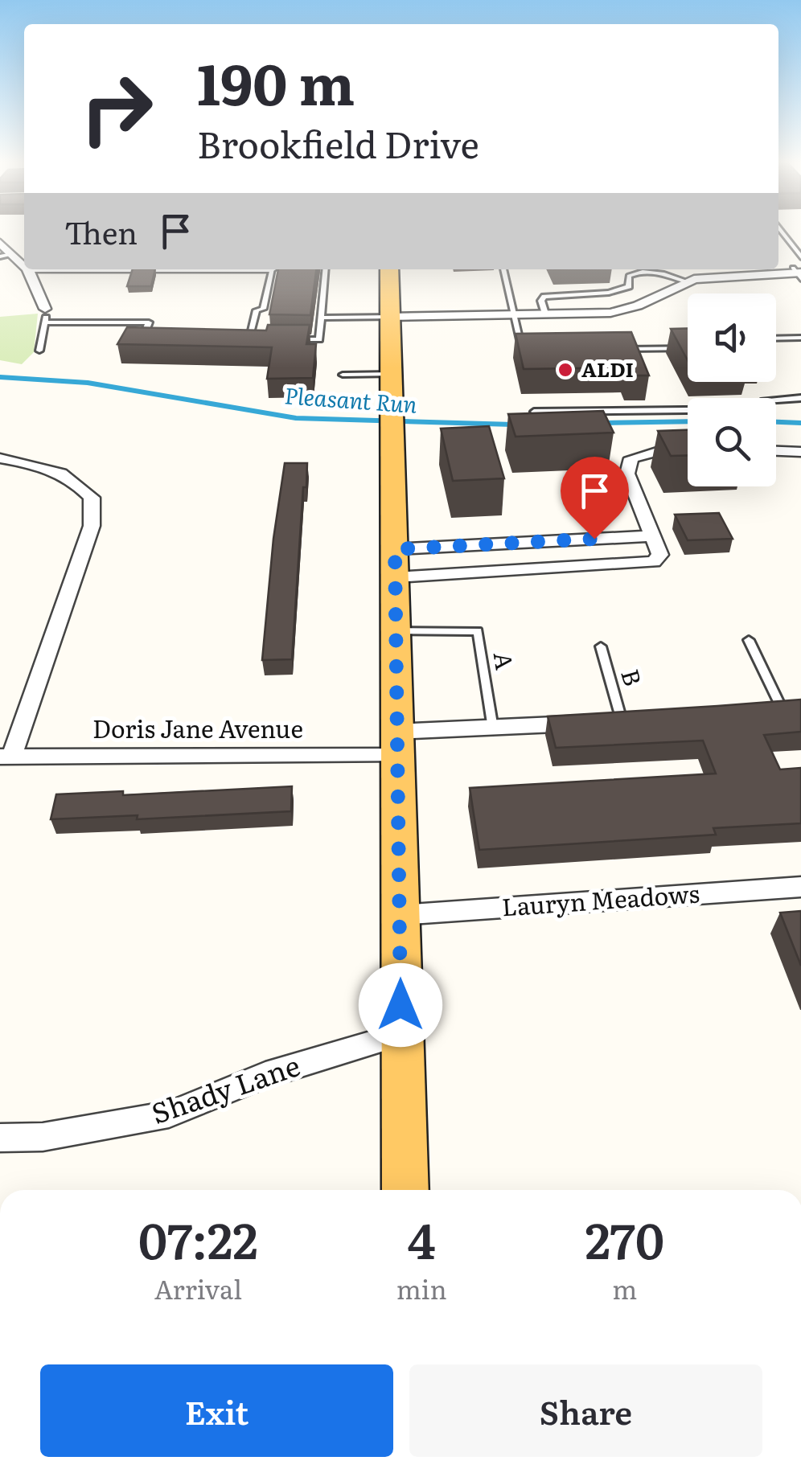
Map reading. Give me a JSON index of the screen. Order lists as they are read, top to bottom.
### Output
{
  "streets": {
    "street": ["Doris Jane Avenue", "Lauryn Meadows", "Shady Lane"],
    "lane": ["A", "B"]
  },
  "crossings": [
    ["A", "Doris Jane Avenue"],
    ["B", "Doris Jane Avenue"]
  ],
  "water": ["Pleasant Run"],
  "places": ["ALDI"],
  "page": {
    "turn": ["190 m", "Brookfield Drive"],
    "then": "Then",
    "eta": [
      "07:22",
      "Arrival",
      "4",
      "min",
      "270",
      "m"
    ],
    "buttons": ["Exit", "Share"]
  }
}
